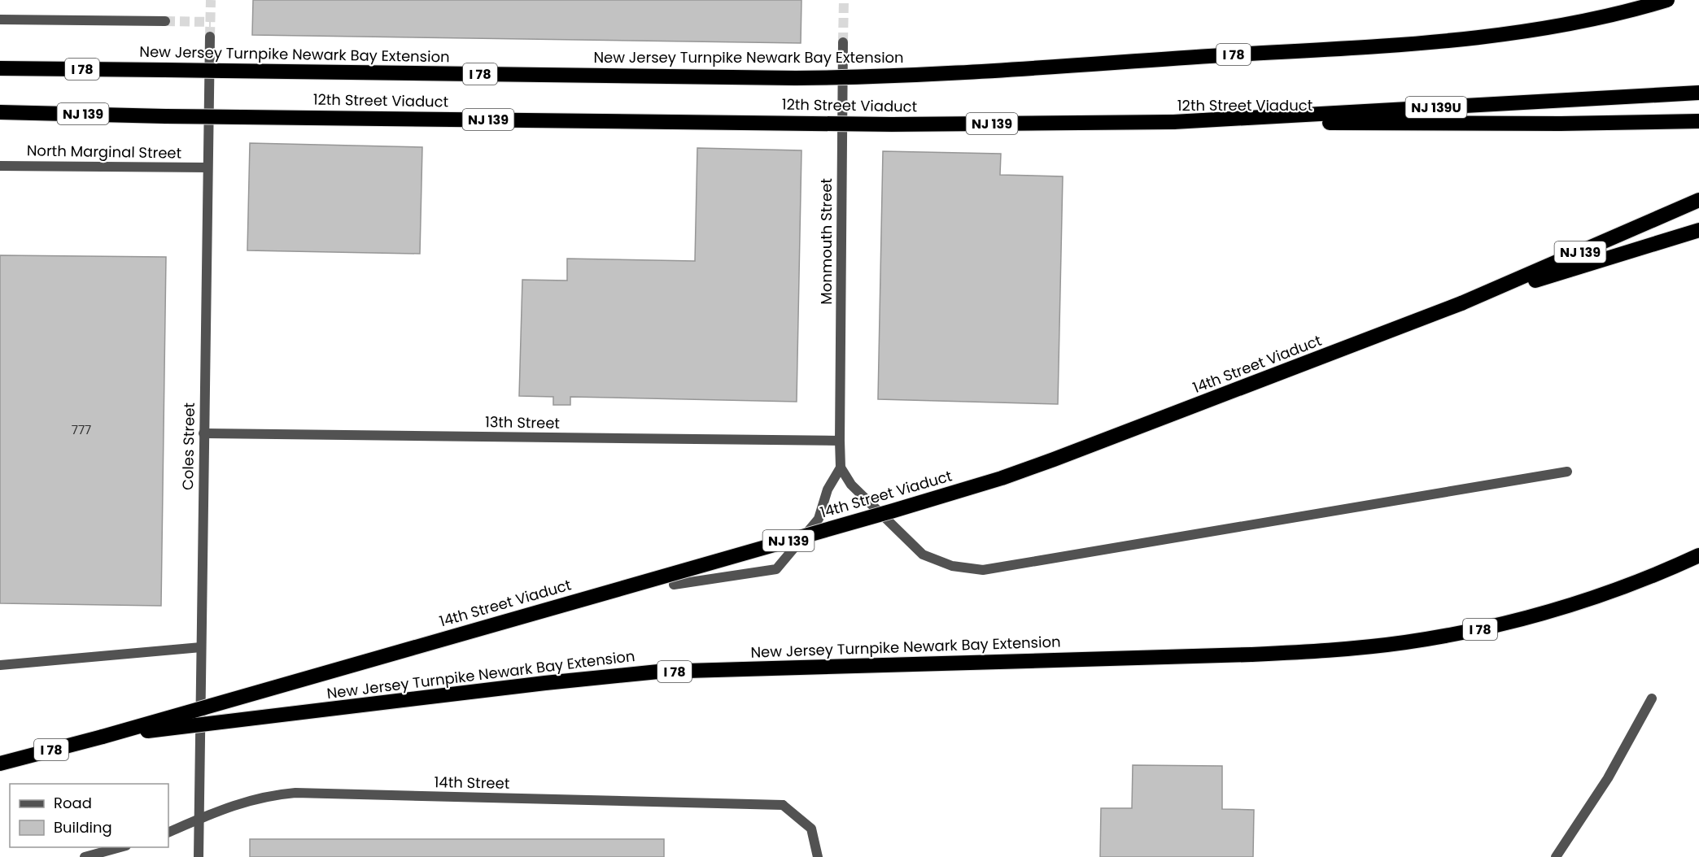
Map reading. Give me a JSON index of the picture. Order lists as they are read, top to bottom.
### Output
{
  "streets": {
    "highway": [
      "New Jersey Turnpike Newark Bay Extension",
      "I 78",
      "12th Street Viaduct",
      "NJ 139U",
      "NJ 139",
      "14th Street Viaduct"
    ],
    "street": [
      "North Marginal Street",
      "Monmouth Street",
      "13th Street",
      "Coles Street",
      "14th Street"
    ]
  },
  "crossings": [
    ["New Jersey Turnpike Newark Bay Extension", "14th Street Viaduct"],
    ["12th Street Viaduct", "NJ 139U"],
    ["North Marginal Street", "Coles Street"],
    ["Monmouth Street", "13th Street"],
    ["13th Street", "Coles Street"],
    ["Coles Street", "14th Street"]
  ],
  "house_numbers": ["777"],
  "legend": ["Road", "Building"]
}
